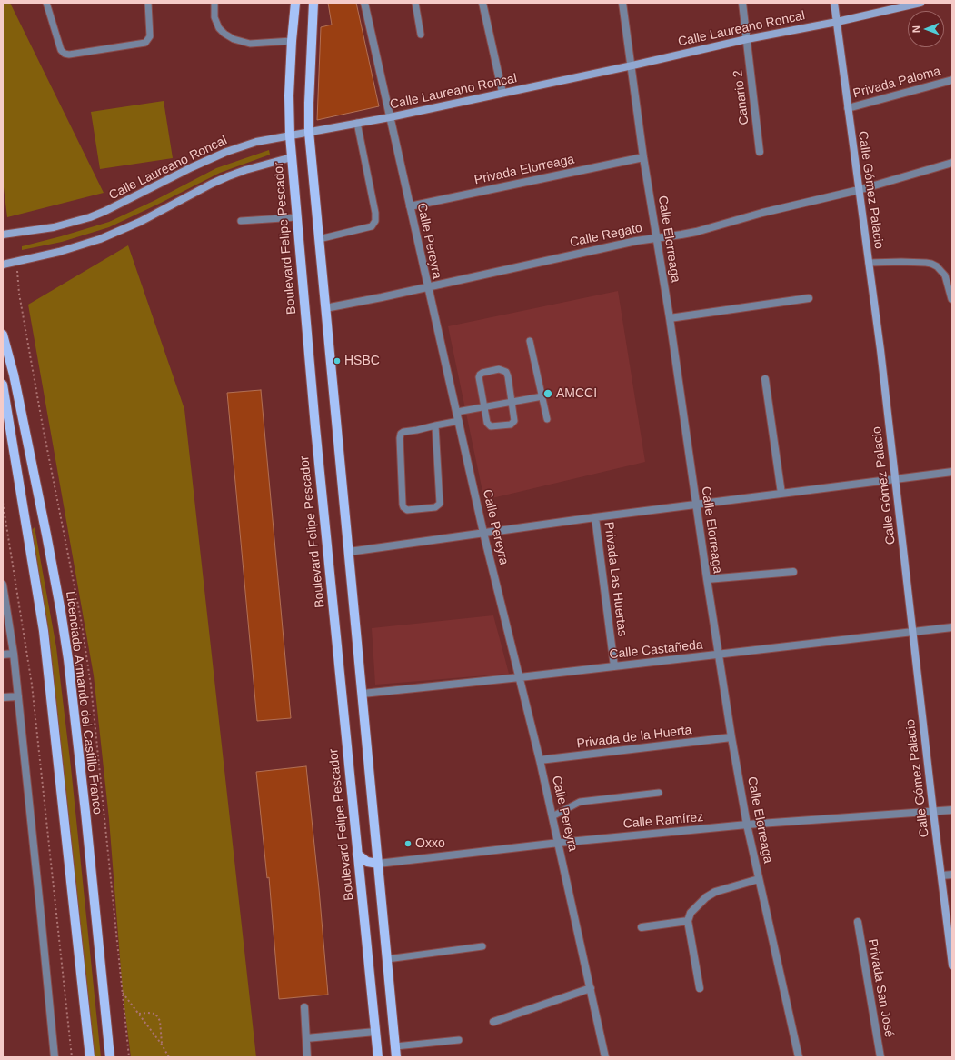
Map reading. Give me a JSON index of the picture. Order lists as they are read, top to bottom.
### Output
{
  "streets": {
    "main road": ["Boulevard Felipe Pescador", "Licenciado Armando del Castillo Franco"],
    "street": [
      "Calle Laureano Roncal",
      "Privada Paloma",
      "Canario 2",
      "Privada Elorreaga",
      "Calle Gómez Palacio",
      "Calle Regato",
      "Calle Elorreaga",
      "Calle Pereyra",
      "Privada Las Huertas",
      "Calle Castañeda",
      "Privada de la Huerta",
      "Calle Ramírez",
      "Privada San José"
    ]
  },
  "crossings": [
    ["Calle Laureano Roncal", "Canario 2"],
    ["Calle Laureano Roncal", "Calle Gómez Palacio"],
    ["Calle Laureano Roncal", "Boulevard Felipe Pescador"],
    ["Calle Laureano Roncal", "Calle Elorreaga"],
    ["Calle Laureano Roncal", "Calle Pereyra"],
    ["Privada Paloma", "Calle Gómez Palacio"],
    ["Privada Elorreaga", "Calle Elorreaga"],
    ["Privada Elorreaga", "Calle Pereyra"],
    ["Calle Gómez Palacio", "Calle Regato"],
    ["Calle Gómez Palacio", "Calle Castañeda"],
    ["Calle Gómez Palacio", "Calle Ramírez"],
    ["Calle Regato", "Calle Elorreaga"],
    ["Calle Regato", "Calle Pereyra"],
    ["Calle Elorreaga", "Calle Castañeda"],
    ["Calle Elorreaga", "Privada de la Huerta"],
    ["Calle Elorreaga", "Calle Ramírez"],
    ["Calle Pereyra", "Calle Castañeda"],
    ["Calle Pereyra", "Privada de la Huerta"],
    ["Calle Pereyra", "Calle Ramírez"],
    ["Privada Las Huertas", "Calle Castañeda"]
  ],
  "places": ["HSBC", "AMCCI", "Oxxo"],
  "north": "left"
}
